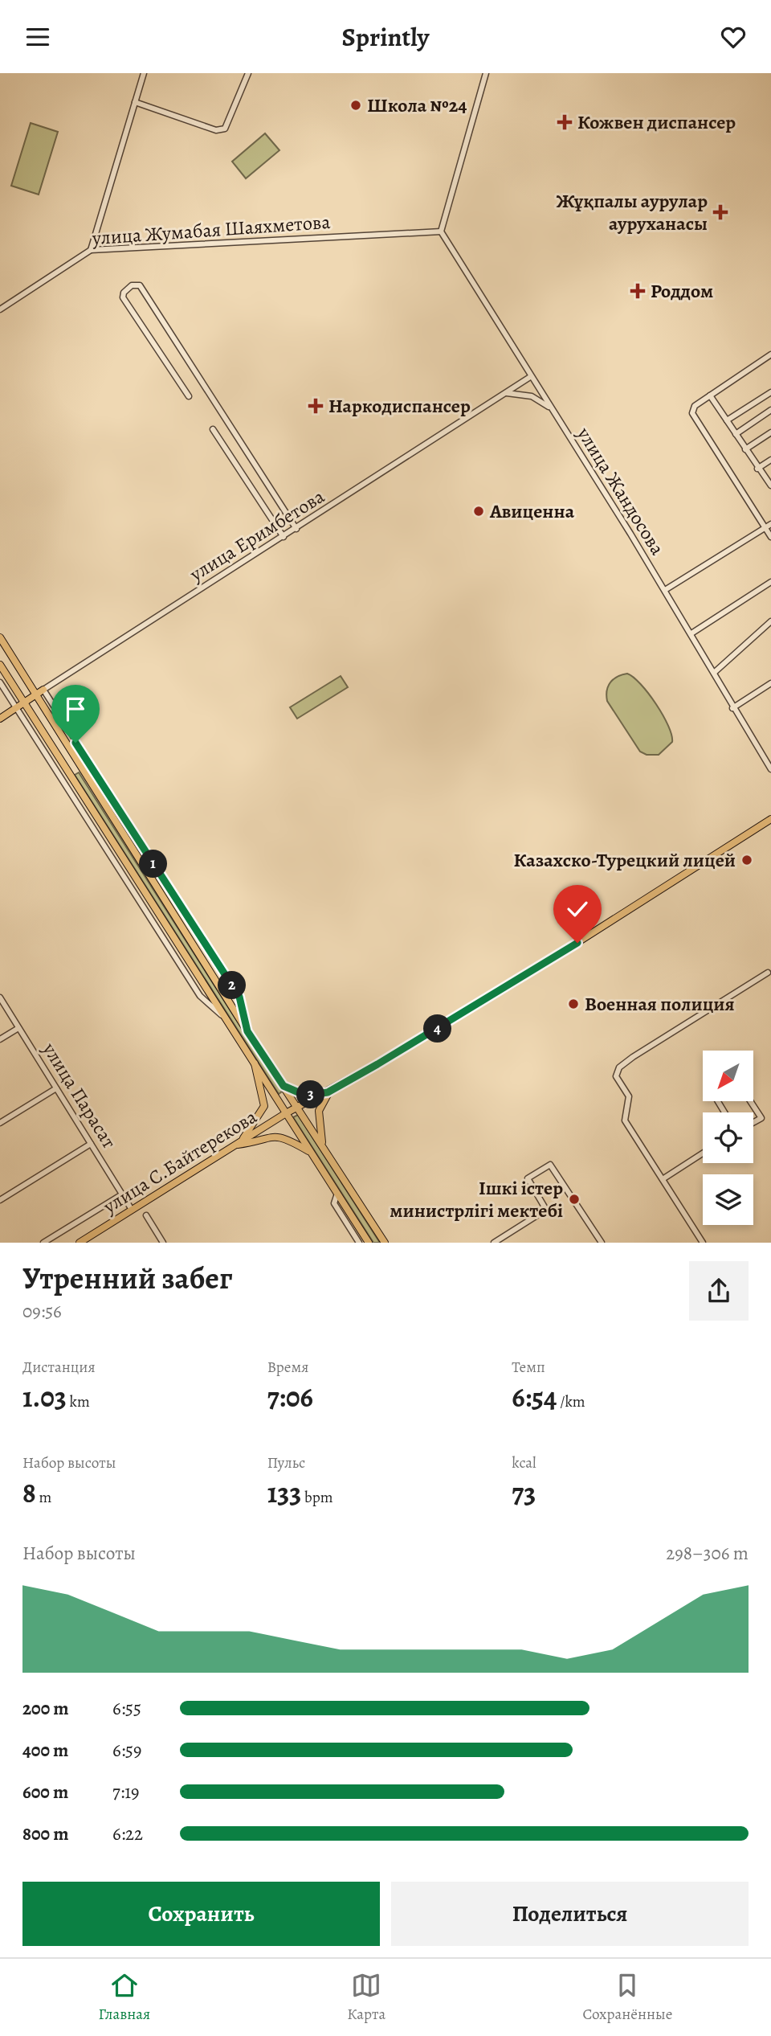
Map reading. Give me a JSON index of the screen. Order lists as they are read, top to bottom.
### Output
{
  "streets": {
    "main road": ["улица Еримбетова", "улица С.Байтерекова"],
    "street": ["улица Жумабая Шаяхметова", "улица Жандосова", "улица Парасат"]
  },
  "crossings": [
    ["улица Жумабая Шаяхметова", "улица Жандосова"],
    ["улица Жандосова", "улица Еримбетова"],
    ["улица Парасат", "улица С.Байтерекова"]
  ],
  "places": {
    "other": [
      "Школа №24",
      "Авиценна",
      "Казахско-Турецкий лицей",
      "Военная полиция",
      "Ішкі істер министрлігі мектебі"
    ],
    "health": [
      "Кожвен диспансер",
      "Жұқпалы аурулар ауруханасы",
      "Роддом",
      "Наркодиспансер"
    ]
  },
  "north": "bottom left",
  "page": {
    "header": "Sprintly",
    "pins": [
      "1",
      "2",
      "4",
      "3"
    ],
    "heading": ["Утренний забег", "09:56"],
    "stats": [
      ["Дистанция", "1.03 km"],
      ["Время", "7:06"],
      ["Темп", "6:54 /km"],
      ["Набор высоты", "8 m"],
      ["Пульс", "133 bpm"],
      ["kcal", "73"]
    ],
    "chart": ["Набор высоты", "298–306 m"],
    "list": [
      {
        "name": "200 m",
        "note": "6:55"
      },
      {
        "name": "400 m",
        "note": "6:59"
      },
      {
        "name": "600 m",
        "note": "7:19"
      },
      {
        "name": "800 m",
        "note": "6:22"
      }
    ],
    "buttons": ["Сохранить", "Поделиться"],
    "tabs": ["Главная", "Карта", "Сохранённые"]
  }
}
